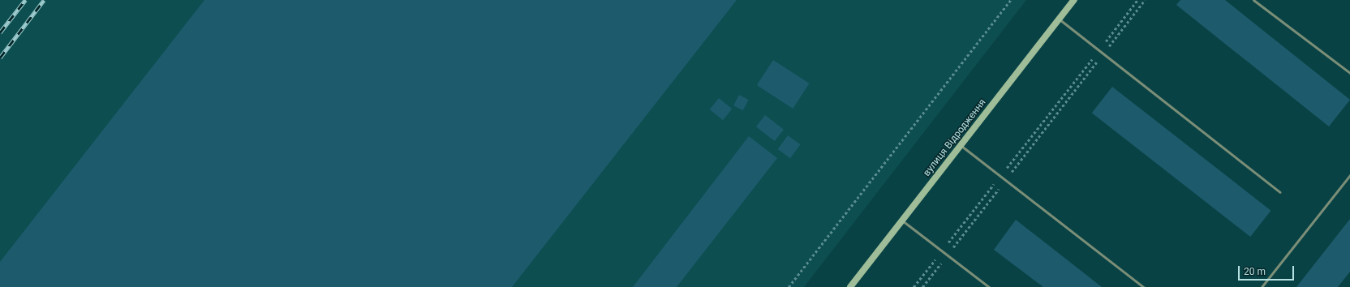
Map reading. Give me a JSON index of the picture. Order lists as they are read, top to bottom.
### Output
{
  "streets": {
    "street": ["вулиця Відродження"]
  },
  "scale_bar": "20 m"
}
